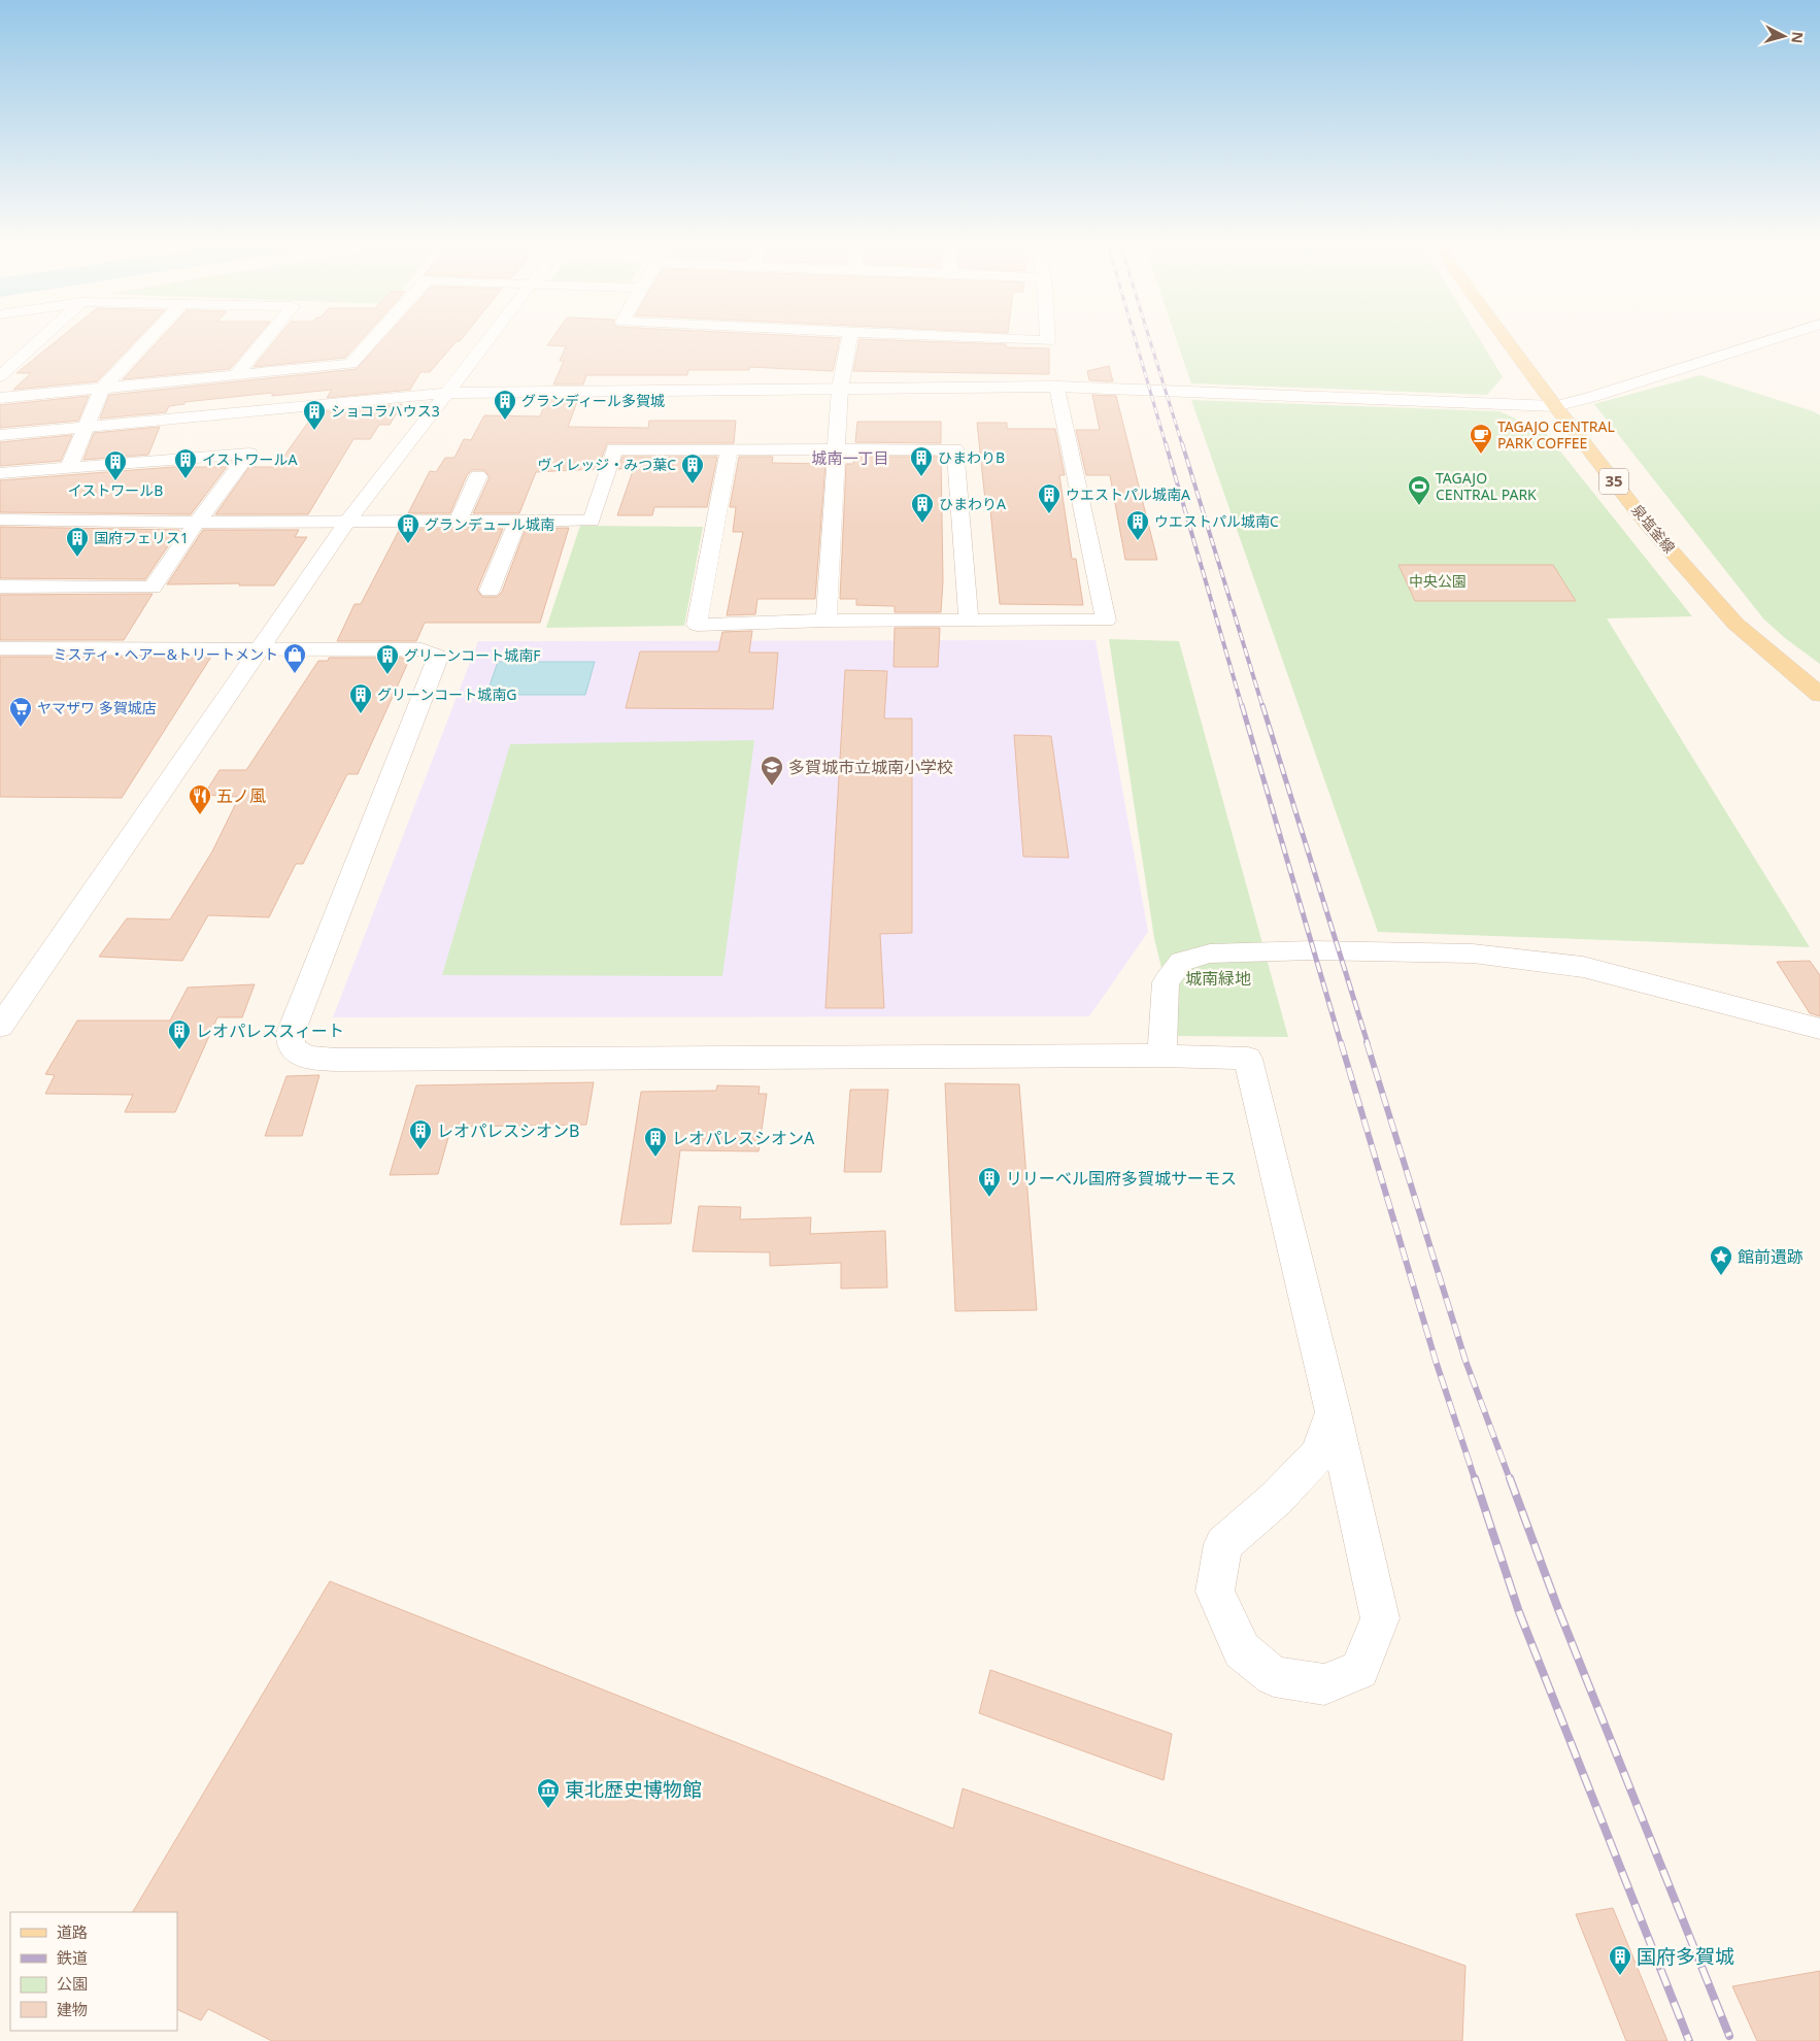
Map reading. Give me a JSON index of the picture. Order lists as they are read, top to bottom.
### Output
{
  "streets": {
    "main road": ["35", "泉塩釜線"]
  },
  "districts": ["城南一丁目"],
  "parks": ["中央公園", "城南緑地"],
  "places": {
    "building": [
      "グランディール多賀城",
      "ショコラハウス3",
      "ひまわりB",
      "イストワールA",
      "イストワールB",
      "ヴィレッジ・みつ葉C",
      "ウエストパル城南A",
      "ひまわりA",
      "ウエストパル城南C",
      "グランデュール城南",
      "国府フェリス1",
      "グリーンコート城南F",
      "グリーンコート城南G",
      "レオパレススィート",
      "レオパレスシオンB",
      "レオパレスシオンA",
      "リリーベル国府多賀城サーモス",
      "国府多賀城"
    ],
    "cafe": ["TAGAJO CENTRAL PARK COFFEE"],
    "sports": ["TAGAJO CENTRAL PARK"],
    "shop": ["ミスティ・ヘアー&トリートメント"],
    "supermarket": ["ヤマザワ 多賀城店"],
    "school or university": ["多賀城市立城南小学校"],
    "restaurant": ["五ノ風"],
    "place": ["館前遺跡"],
    "museum": ["東北歴史博物館"]
  },
  "legend": [
    "道路",
    "鉄道",
    "公園",
    "建物"
  ],
  "north": "right"
}
